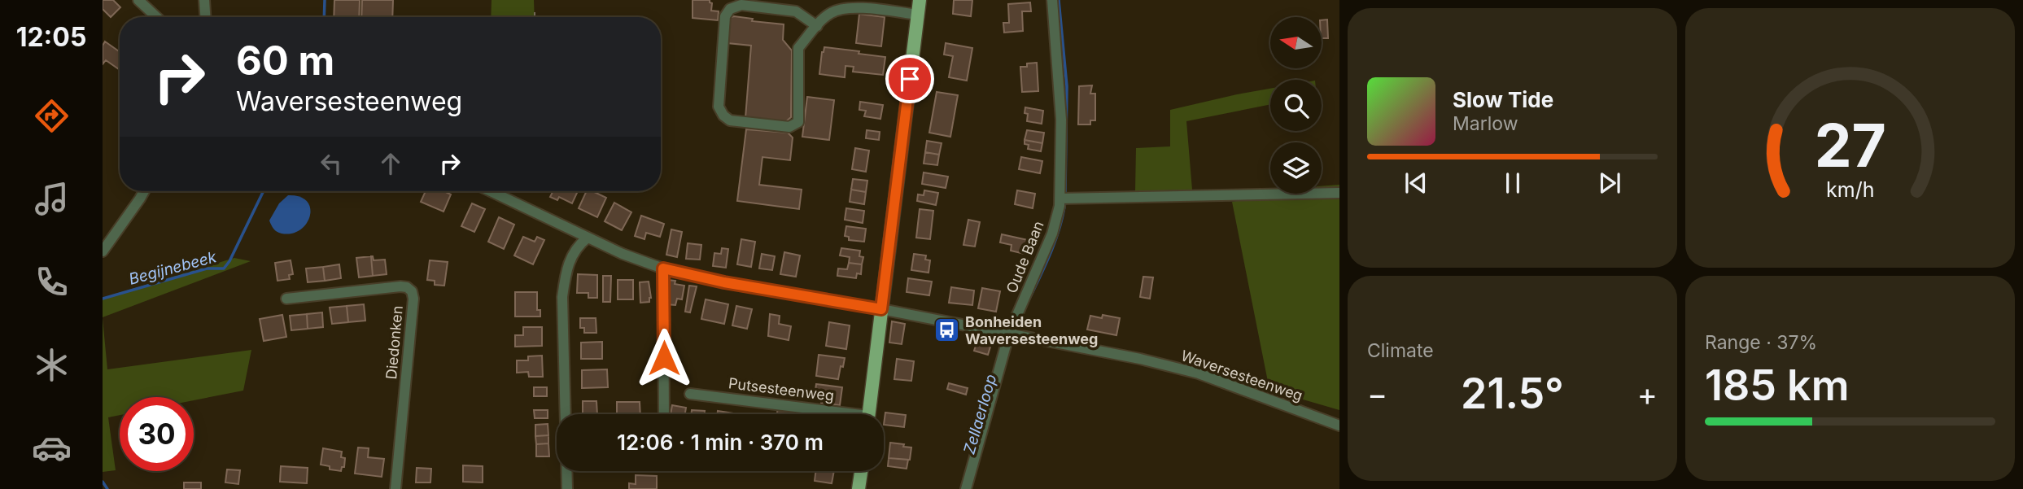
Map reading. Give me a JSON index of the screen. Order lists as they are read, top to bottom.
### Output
{
  "streets": {
    "main road": ["Putsesteenweg"],
    "street": ["Oude Baan", "Diedonken", "Waversesteenweg"]
  },
  "crossings": [
    ["Oude Baan", "Waversesteenweg"],
    ["Waversesteenweg", "Putsesteenweg"]
  ],
  "water": ["Begijnebeek", "Zellaerloop"],
  "places": {
    "bus stop": ["Bonheiden Waversesteenweg"]
  },
  "north": "left",
  "page": {
    "tabs": "12:05",
    "turn": ["60 m", "Waversesteenweg"],
    "song": ["Slow Tide", "Marlow"],
    "tile": [
      "Climate",
      ["Range · 37%", "185 km"]
    ],
    "heat": ["−", "21.5°", "+"],
    "limit": "30",
    "trip": "12:06 · 1 min · 370 m",
    "gauge": ["27", "km/h"]
  }
}
